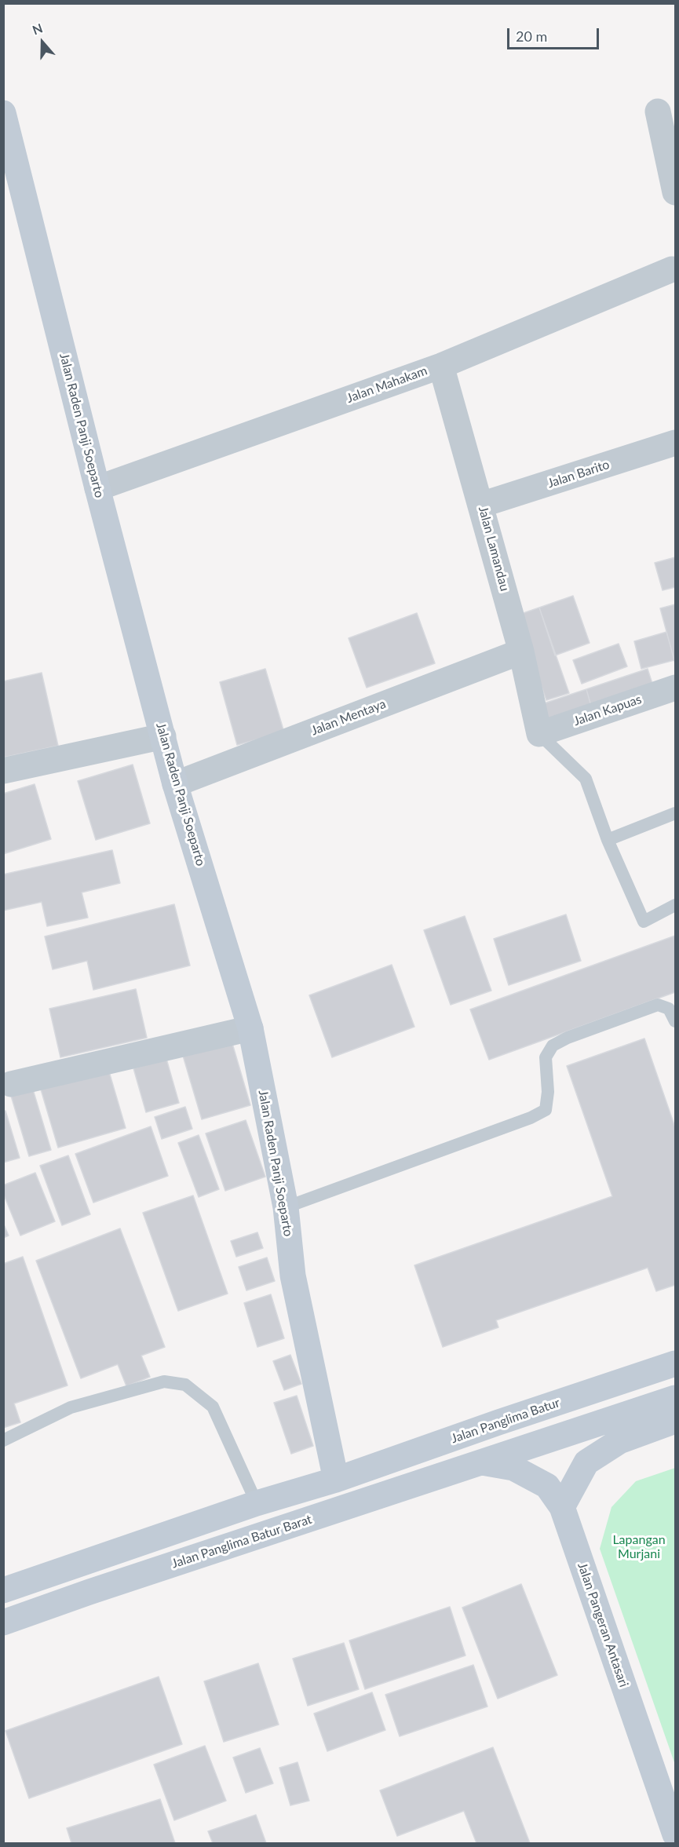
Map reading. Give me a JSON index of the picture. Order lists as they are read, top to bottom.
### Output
{
  "streets": {
    "main road": [
      "Jalan Raden Panji Soeparto",
      "Jalan Panglima Batur",
      "Jalan Panglima Batur Barat",
      "Jalan Pangeran Antasari"
    ],
    "street": [
      "Jalan Mahakam",
      "Jalan Barito",
      "Jalan Lamandau",
      "Jalan Kapuas",
      "Jalan Mentaya"
    ]
  },
  "crossings": [
    ["Jalan Mahakam", "Jalan Raden Panji Soeparto"],
    ["Jalan Mahakam", "Jalan Lamandau"],
    ["Jalan Raden Panji Soeparto", "Jalan Mentaya"],
    ["Jalan Raden Panji Soeparto", "Jalan Panglima Batur"],
    ["Jalan Barito", "Jalan Lamandau"],
    ["Jalan Lamandau", "Jalan Kapuas"],
    ["Jalan Lamandau", "Jalan Mentaya"],
    ["Jalan Panglima Batur Barat", "Jalan Pangeran Antasari"]
  ],
  "parks": ["Lapangan Murjani"],
  "scale_bar": "20 m",
  "north": "top"
}
